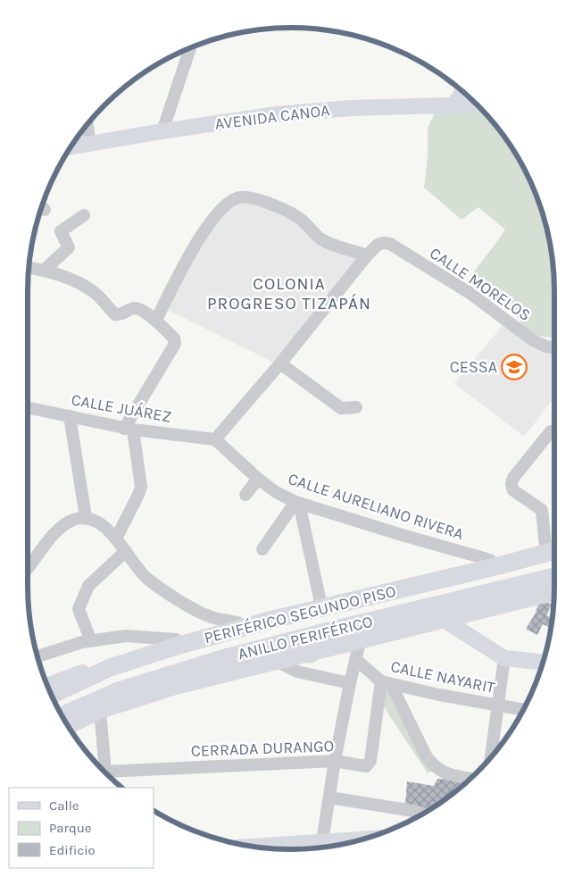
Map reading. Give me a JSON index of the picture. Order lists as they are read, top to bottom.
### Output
{
  "streets": {
    "highway": ["PERIFÉRICO SEGUNDO PISO", "ANILLO PERIFÉRICO"],
    "main road": ["AVENIDA CANOA"],
    "street": [
      "CALLE MORELOS",
      "CALLE JUÁREZ",
      "CALLE AURELIANO RIVERA",
      "CALLE NAYARIT",
      "CERRADA DURANGO"
    ]
  },
  "crossings": [
    ["CALLE JUÁREZ", "CALLE AURELIANO RIVERA"],
    ["CALLE NAYARIT", "CERRADA DURANGO"]
  ],
  "districts": ["COLONIA PROGRESO TIZAPÁN"],
  "places": {
    "school or university": ["CESSA"]
  },
  "legend": ["Calle", "Parque", "Edificio"]
}
